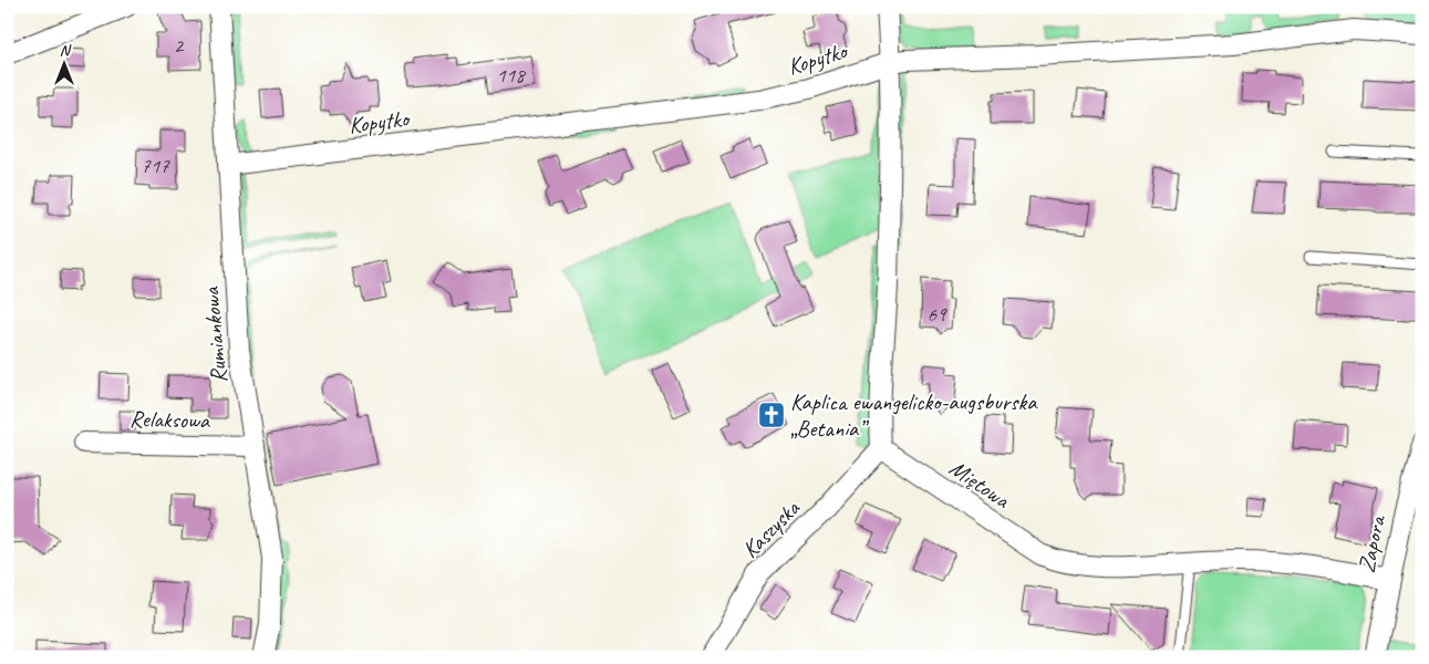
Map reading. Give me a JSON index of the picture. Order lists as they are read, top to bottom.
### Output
{
  "streets": {
    "street": [
      "Kopytko",
      "Rumiankowa",
      "Relaksowa",
      "Miętowa",
      "Kaszyska",
      "Zapora"
    ]
  },
  "crossings": [
    ["Kopytko", "Rumiankowa"],
    ["Rumiankowa", "Relaksowa"],
    ["Miętowa", "Kaszyska"],
    ["Miętowa", "Zapora"]
  ],
  "places": {
    "church": ["Kaplica ewangelicko-augsburska „Betania”"]
  },
  "house_numbers": [
    "2",
    "118",
    "717",
    "69"
  ],
  "north": "top"
}
